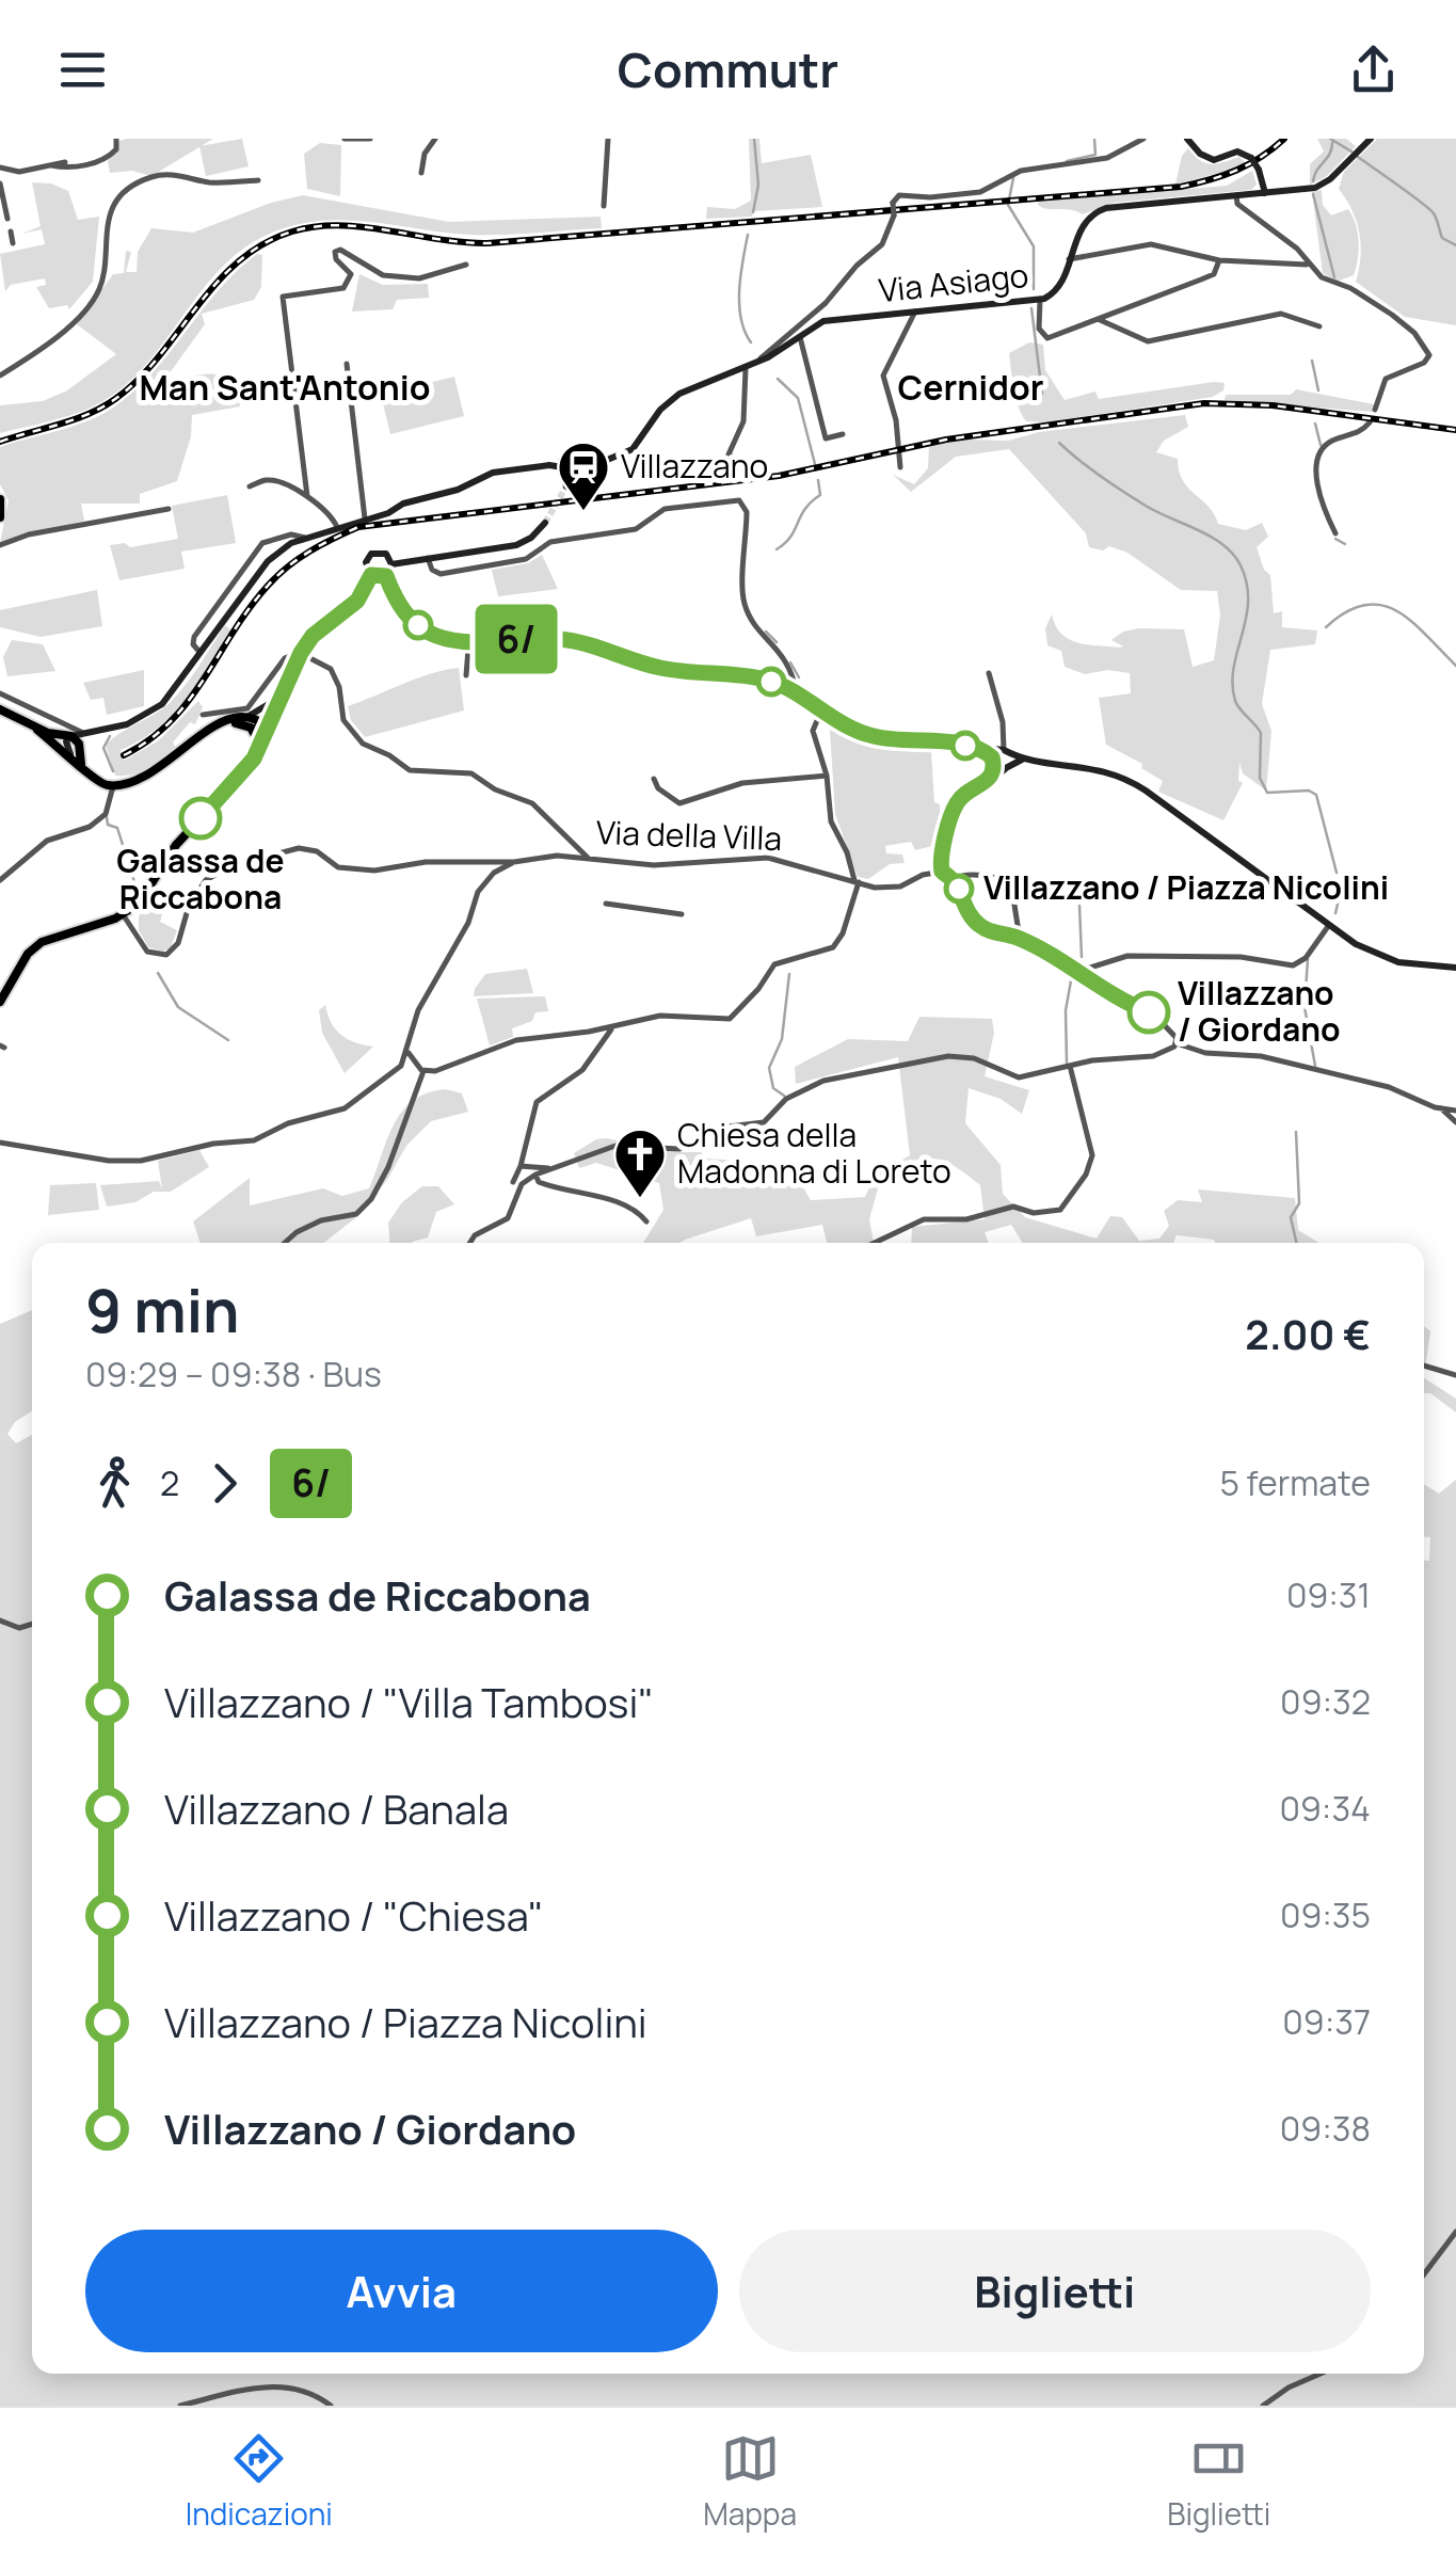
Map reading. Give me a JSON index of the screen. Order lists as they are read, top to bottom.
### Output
{
  "streets": {
    "main road": ["Via Asiago"],
    "street": ["Via della Villa"]
  },
  "districts": ["Man Sant'Antonio", "Cernidor"],
  "places": {
    "station": ["Villazzano"],
    "other": ["Galassa de Riccabona", "Villazzano / Piazza Nicolini", "Villazzano / Giordano"],
    "church": ["Chiesa della Madonna di Loreto"]
  },
  "lines": ["bus line 6/"],
  "page": {
    "header": "Commutr",
    "on_map": "6/",
    "heading": ["9 min", "09:29 – 09:38 · Bus", "2.00 €"],
    "legs": ["2", "6/", "5 fermate"],
    "list": [
      {
        "name": "Galassa de Riccabona",
        "value": "09:31"
      },
      {
        "name": "Villazzano / \"Villa Tambosi\"",
        "value": "09:32"
      },
      {
        "name": "Villazzano / Banala",
        "value": "09:34"
      },
      {
        "name": "Villazzano / \"Chiesa\"",
        "value": "09:35"
      },
      {
        "name": "Villazzano / Piazza Nicolini",
        "value": "09:37"
      },
      {
        "name": "Villazzano / Giordano",
        "value": "09:38"
      }
    ],
    "buttons": ["Avvia", "Biglietti"],
    "tabs": ["Indicazioni", "Mappa", "Biglietti"]
  }
}
